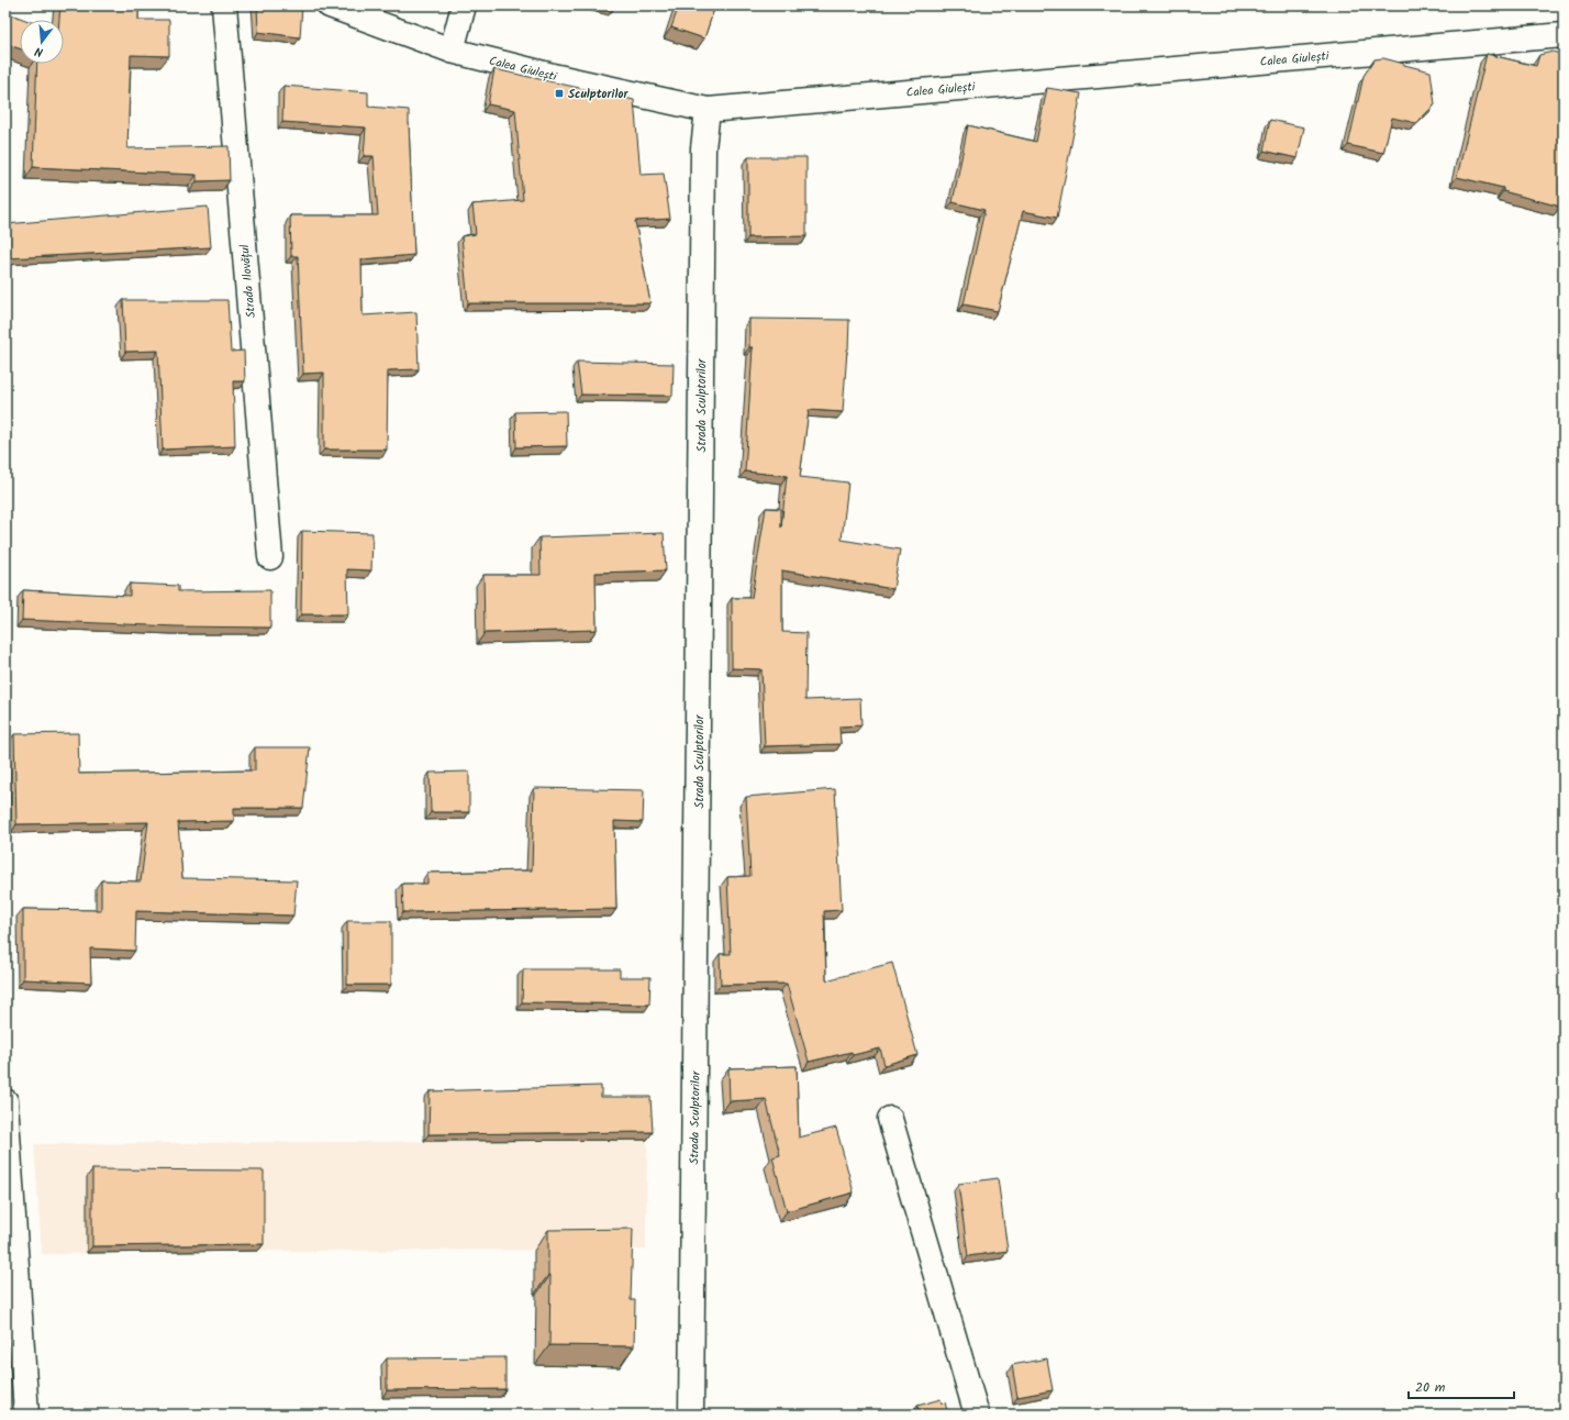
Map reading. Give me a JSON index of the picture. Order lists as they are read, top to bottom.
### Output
{
  "streets": {
    "street": ["Calea Giulești", "Strada Ilovățul", "Strada Sculptorilor"]
  },
  "crossings": [
    ["Calea Giulești", "Strada Sculptorilor"]
  ],
  "places": {
    "transit": ["Sculptorilor"]
  },
  "scale_bar": "20 m",
  "north": "bottom"
}
